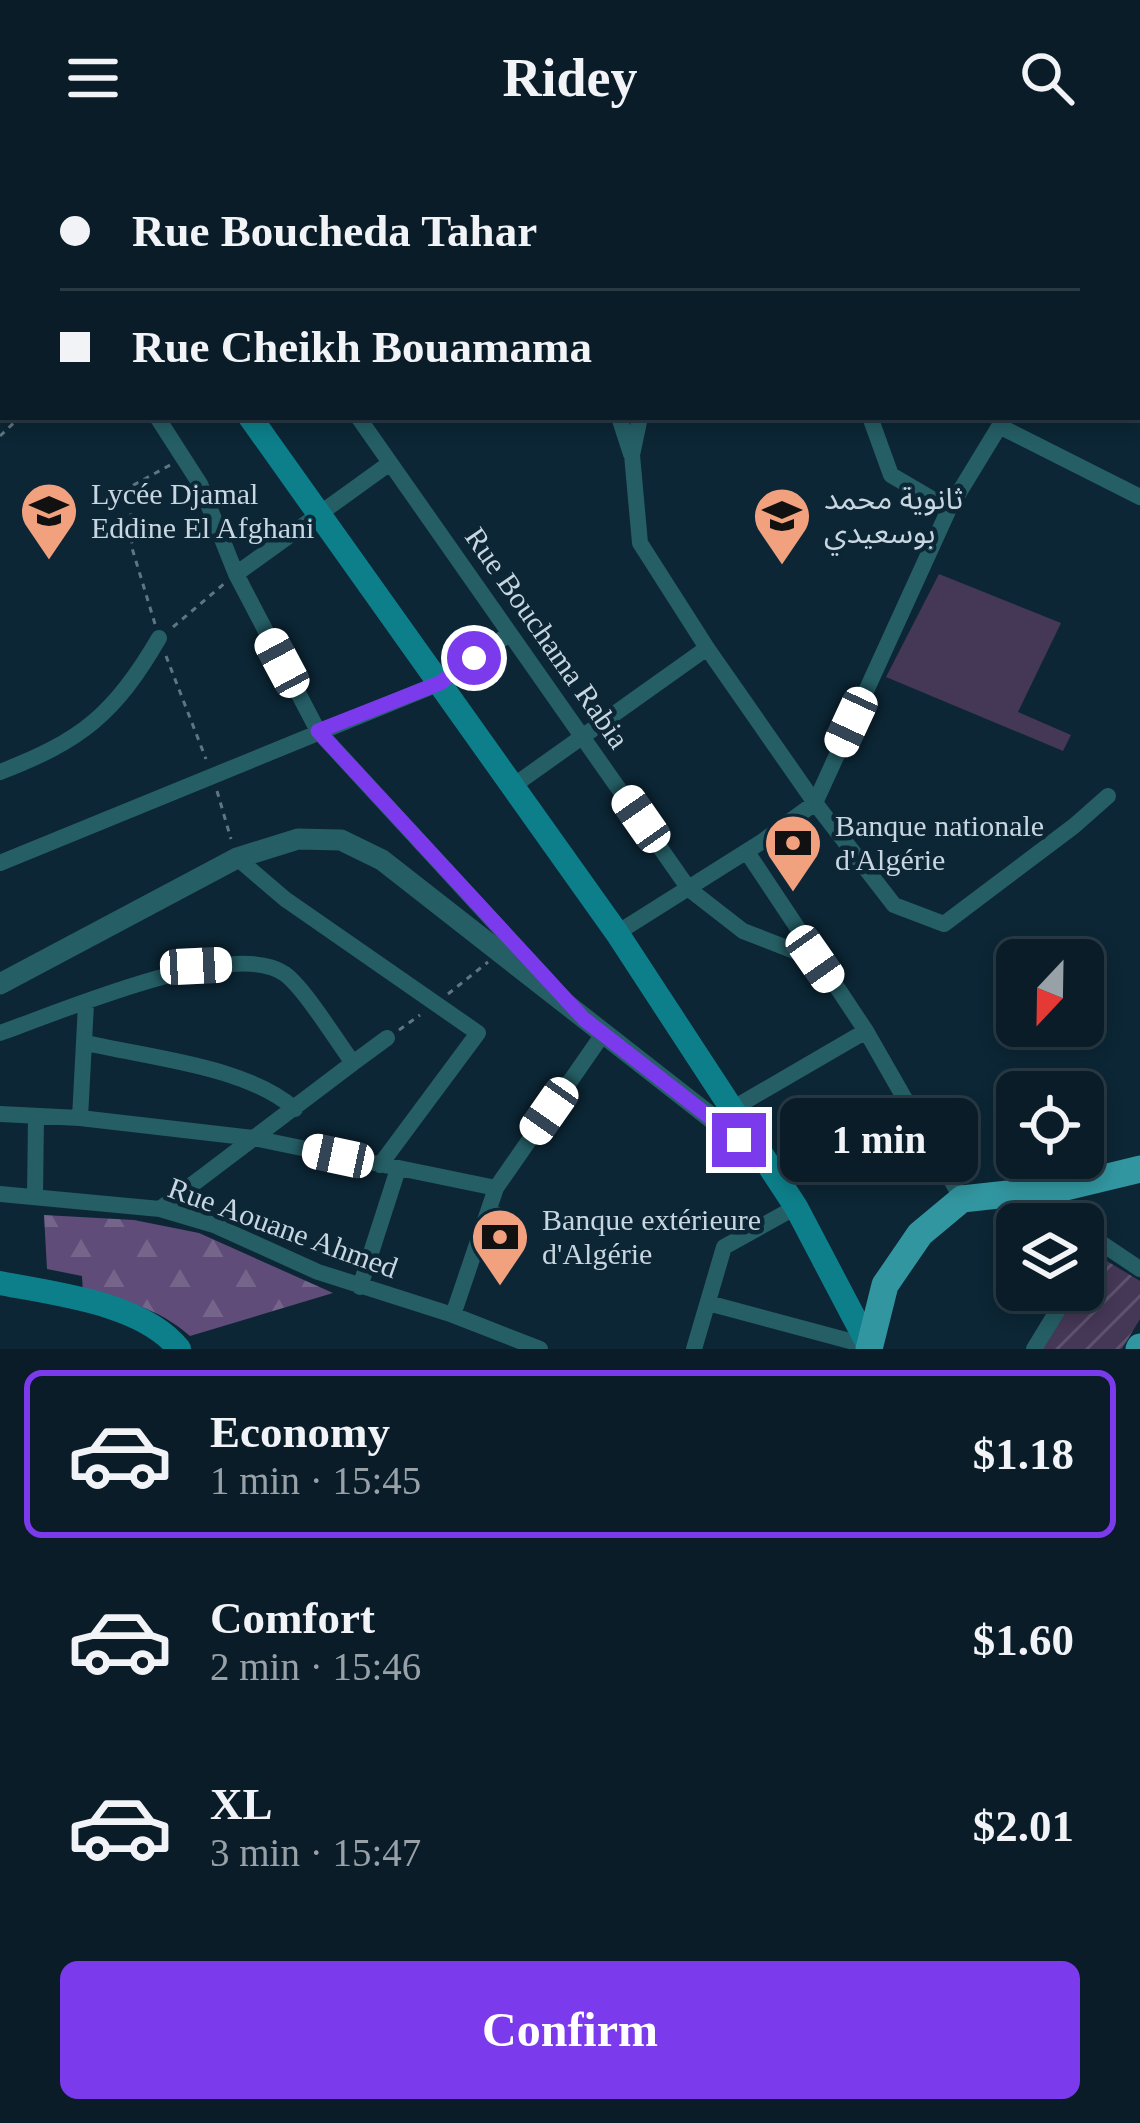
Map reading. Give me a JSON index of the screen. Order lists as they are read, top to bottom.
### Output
{
  "streets": {
    "street": ["Rue Bouchama Rabia", "Rue Aouane Ahmed"]
  },
  "places": {
    "school or university": ["Lycée Djamal Eddine El Afghani", "ثانوية محمد بوسعيدي"],
    "bank": ["Banque nationale d'Algérie", "Banque extérieure d'Algérie"]
  },
  "north": "bottom",
  "page": {
    "header": "Ridey",
    "banner": ["Rue Boucheda Tahar", "Rue Cheikh Bouamama"],
    "bubble": "1 min",
    "list": [
      {
        "name": "Economy",
        "note": "1 min · 15:45",
        "value": "$1.18"
      },
      {
        "name": "Comfort",
        "note": "2 min · 15:46",
        "value": "$1.60"
      },
      {
        "name": "XL",
        "note": "3 min · 15:47",
        "value": "$2.01"
      }
    ],
    "buttons": "Confirm"
  }
}
